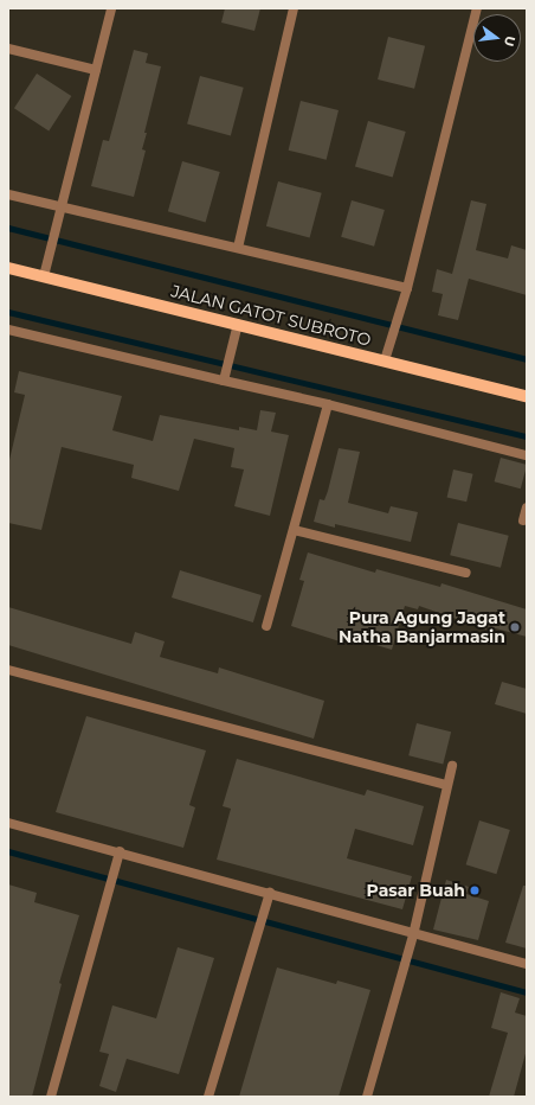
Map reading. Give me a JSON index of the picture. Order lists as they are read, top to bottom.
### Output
{
  "streets": {
    "main road": ["JALAN GATOT SUBROTO"]
  },
  "places": ["Pura Agung Jagat Natha Banjarmasin", "Pasar Buah"],
  "north": "right"
}
